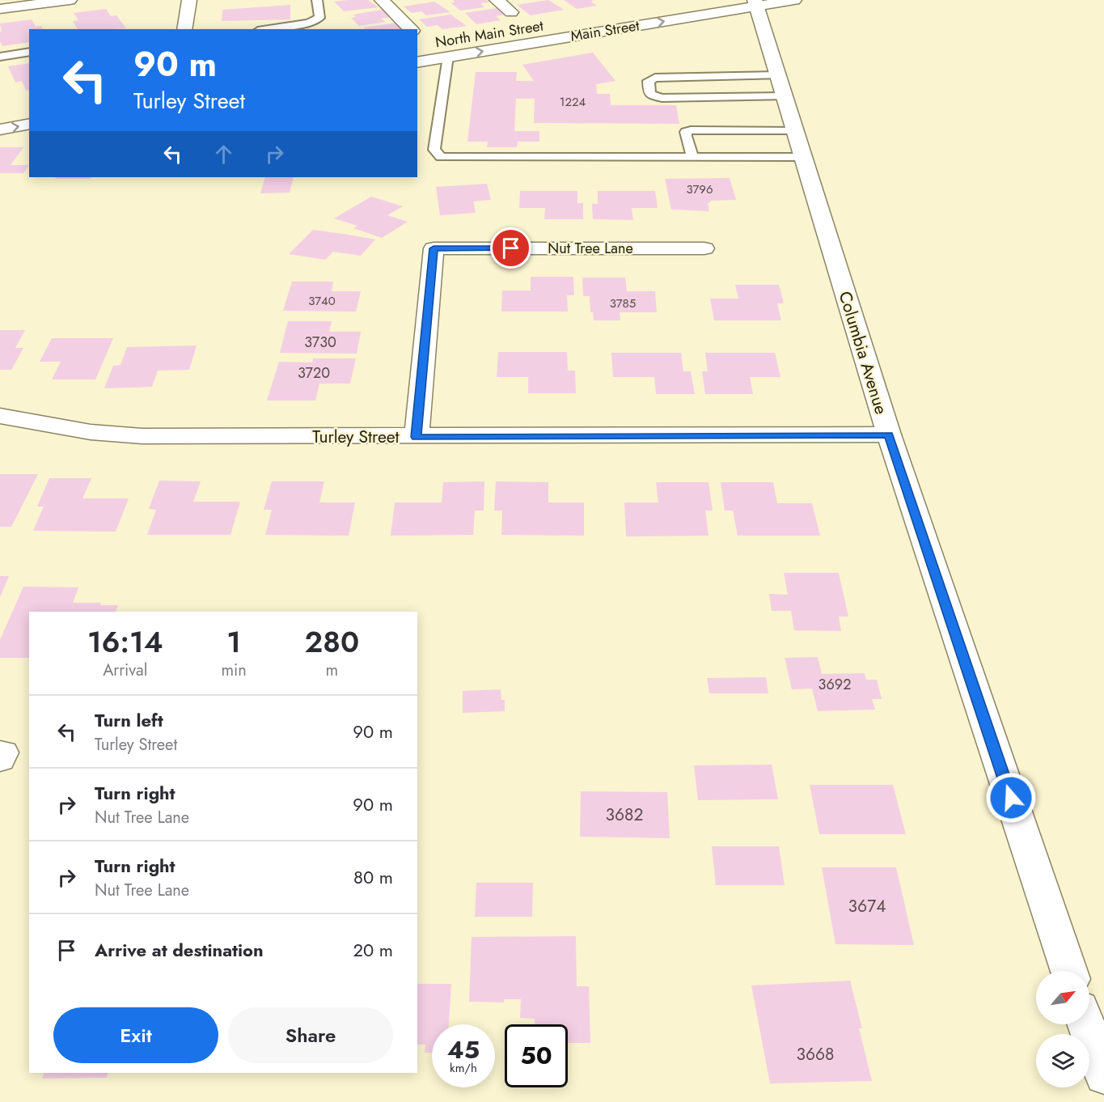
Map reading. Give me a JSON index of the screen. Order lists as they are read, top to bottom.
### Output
{
  "streets": {
    "main road": [
      "Main Street",
      "Nut Tree Lane",
      "Columbia Avenue",
      "Turley Street"
    ]
  },
  "crossings": [
    ["Main Street", "Columbia Avenue"],
    ["Nut Tree Lane", "Turley Street"],
    ["Columbia Avenue", "Turley Street"]
  ],
  "one_way": ["Main Street"],
  "house_numbers": [
    "1224",
    "3796",
    "3740",
    "3785",
    "3730",
    "3720",
    "3692",
    "3682",
    "3674",
    "3668"
  ],
  "north": "top right",
  "page": {
    "turn": ["90 m", "Turley Street"],
    "eta": [
      "16:14",
      "Arrival",
      "1",
      "min",
      "280",
      "m"
    ],
    "list": [
      {
        "name": "Turn left",
        "note": "Turley Street",
        "value": "90 m"
      },
      {
        "name": "Turn right",
        "note": "Nut Tree Lane",
        "value": "90 m"
      },
      {
        "name": "Turn right",
        "note": "Nut Tree Lane",
        "value": "80 m"
      },
      {
        "name": "Arrive at destination",
        "value": "20 m"
      }
    ],
    "buttons": ["Exit", "Share"],
    "speed": "45 km/h",
    "limit": "50"
  }
}
